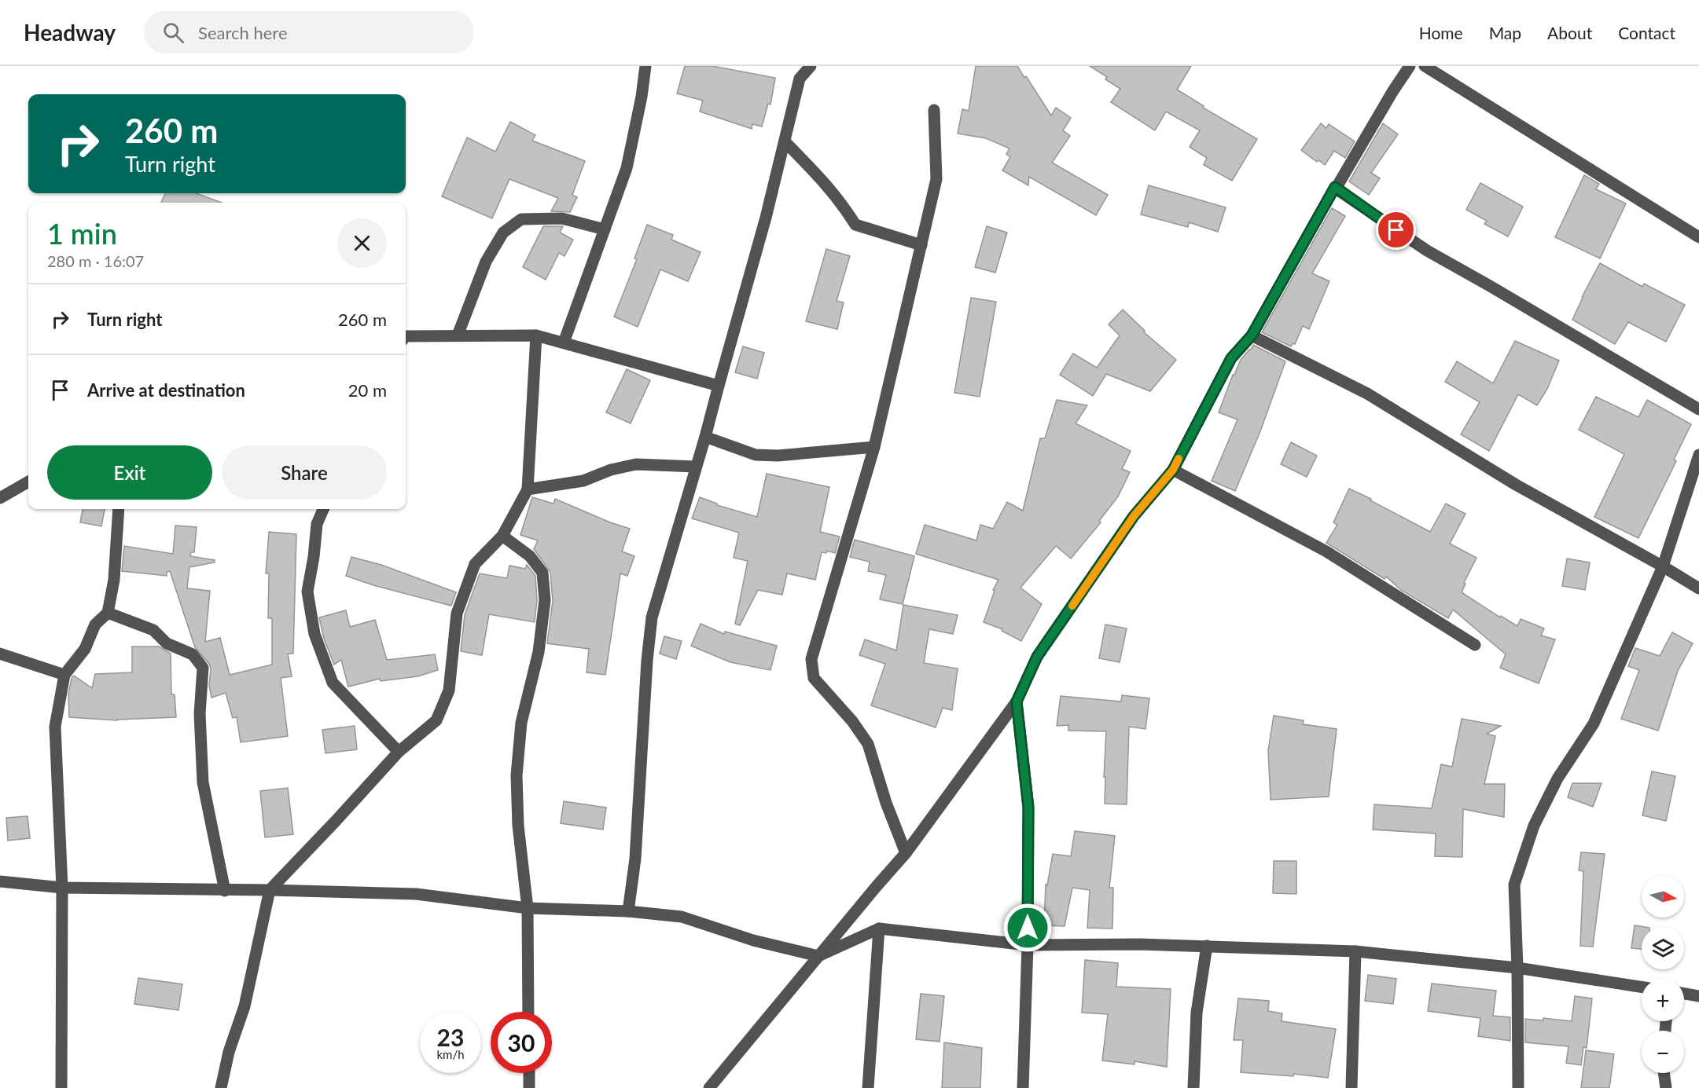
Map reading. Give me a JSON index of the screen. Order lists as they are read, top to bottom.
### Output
{
  "north": "right",
  "page": {
    "header": "Headway",
    "search": "Search here",
    "nav": [
      "Home",
      "Map",
      "About",
      "Contact"
    ],
    "turn": ["260 m", "Turn right"],
    "heading": ["1 min", "280 m · 16:07"],
    "list": [
      {
        "name": "Turn right",
        "value": "260 m"
      },
      {
        "name": "Arrive at destination",
        "value": "20 m"
      }
    ],
    "buttons": ["Exit", "Share"],
    "map_buttons": ["+", "−"],
    "speed": "23 km/h",
    "limit": "30"
  }
}
